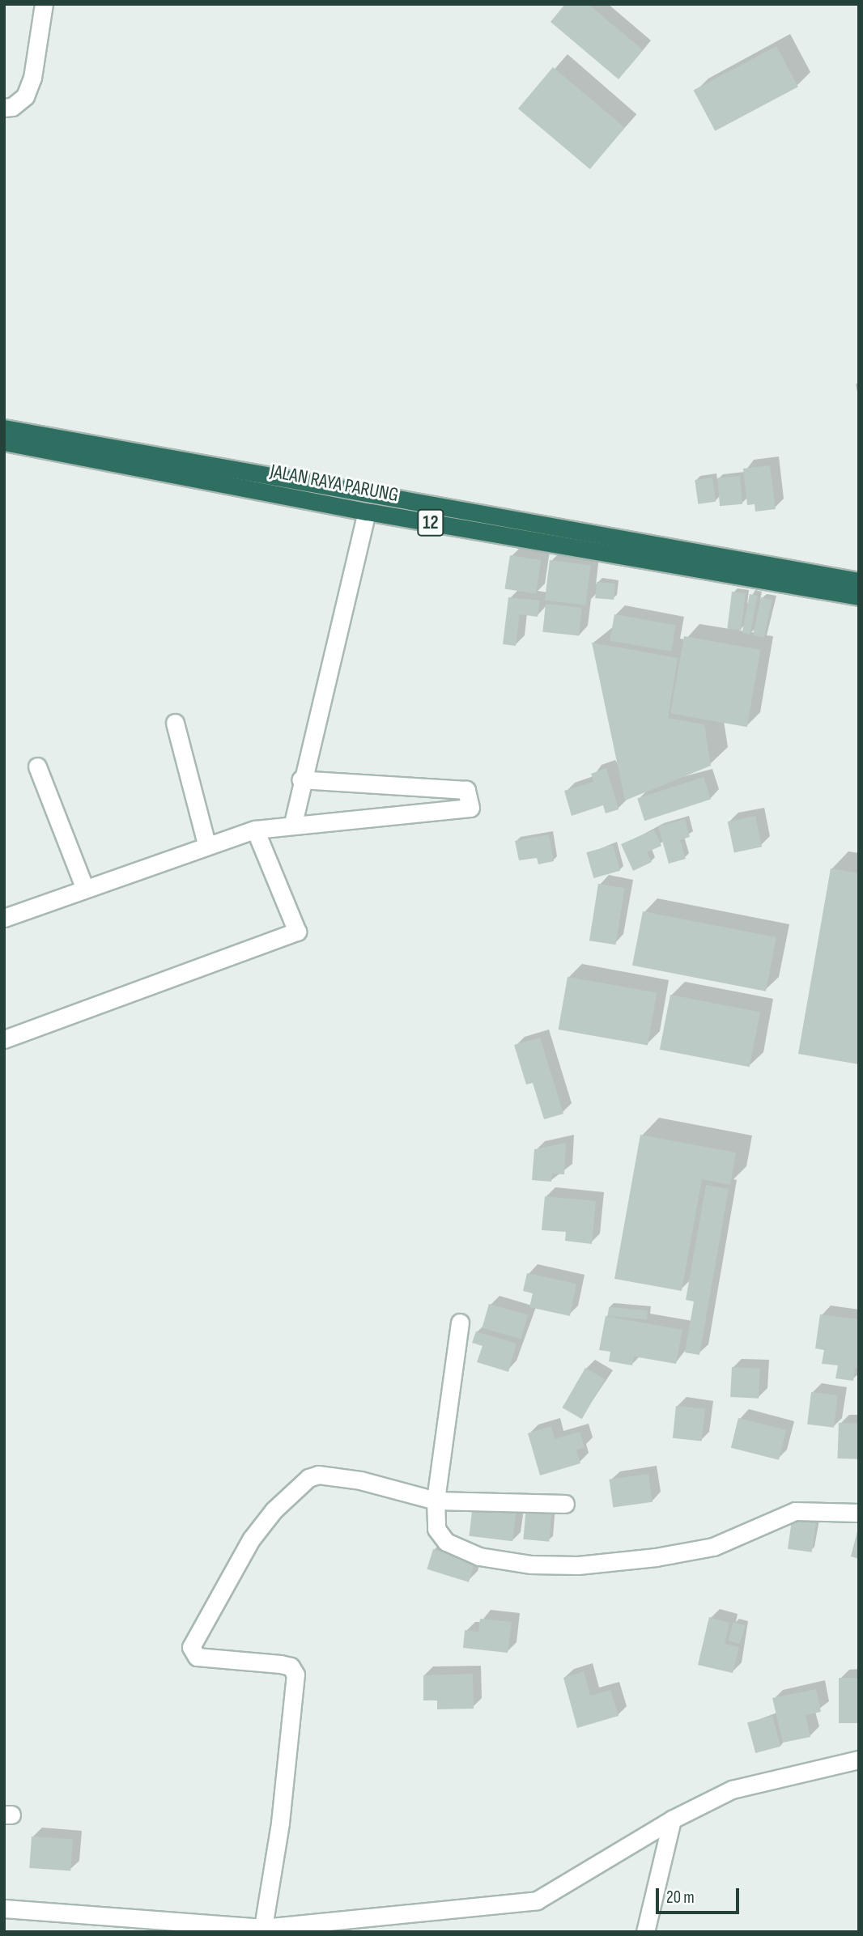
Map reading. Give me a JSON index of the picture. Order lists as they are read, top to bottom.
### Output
{
  "streets": {
    "highway": ["JALAN RAYA PARUNG", "12"]
  },
  "scale_bar": "20 m"
}
